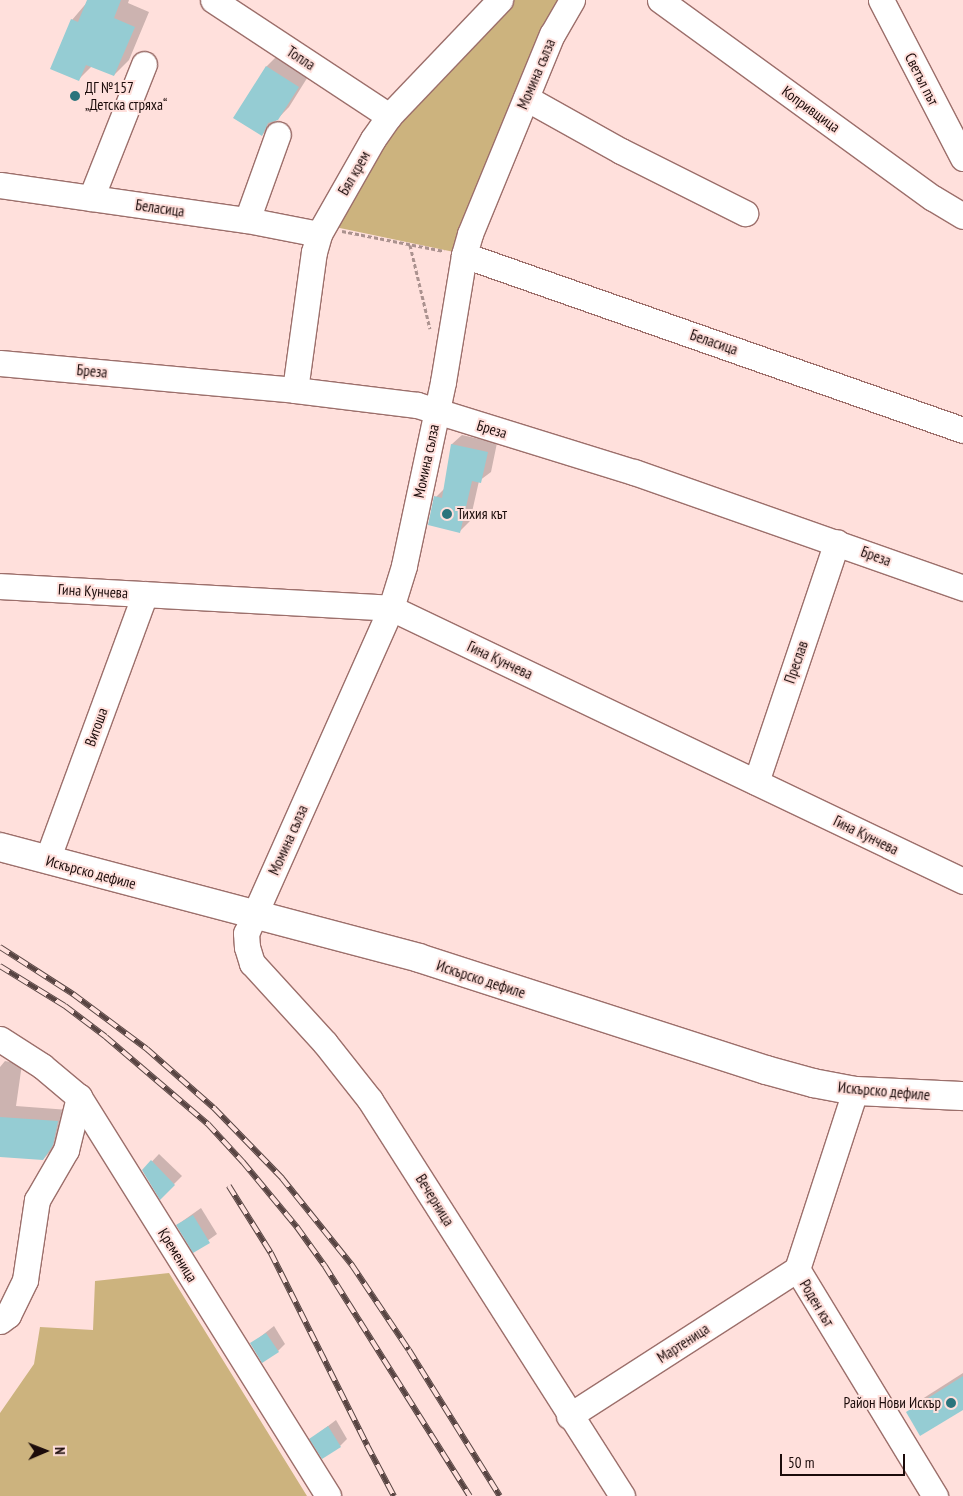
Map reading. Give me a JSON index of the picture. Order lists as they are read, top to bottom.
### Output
{
  "streets": {
    "main road": ["Искърско дефиле"],
    "street": [
      "Топла",
      "Момина сълза",
      "Светъл път",
      "Копривщица",
      "Бял крем",
      "Беласица",
      "Бреза",
      "Гина Кунчева",
      "Преслав",
      "Витоша",
      "Вечерница",
      "Кременица",
      "Роден кът",
      "Мартеница"
    ]
  },
  "crossings": [
    ["Топла", "Бял крем"],
    ["Момина сълза", "Беласица"],
    ["Момина сълза", "Бреза"],
    ["Момина сълза", "Гина Кунчева"],
    ["Момина сълза", "Искърско дефиле"],
    ["Момина сълза", "Вечерница"],
    ["Бял крем", "Беласица"],
    ["Бял крем", "Бреза"],
    ["Бреза", "Преслав"],
    ["Гина Кунчева", "Преслав"],
    ["Гина Кунчева", "Витоша"],
    ["Витоша", "Искърско дефиле"],
    ["Искърско дефиле", "Вечерница"],
    ["Искърско дефиле", "Роден кът"],
    ["Вечерница", "Мартеница"],
    ["Роден кът", "Мартеница"]
  ],
  "places": ["ДГ №157 „Детска стряха“", "Тихия кът", "Район Нови Искър"],
  "scale_bar": "50 m",
  "north": "right"
}
